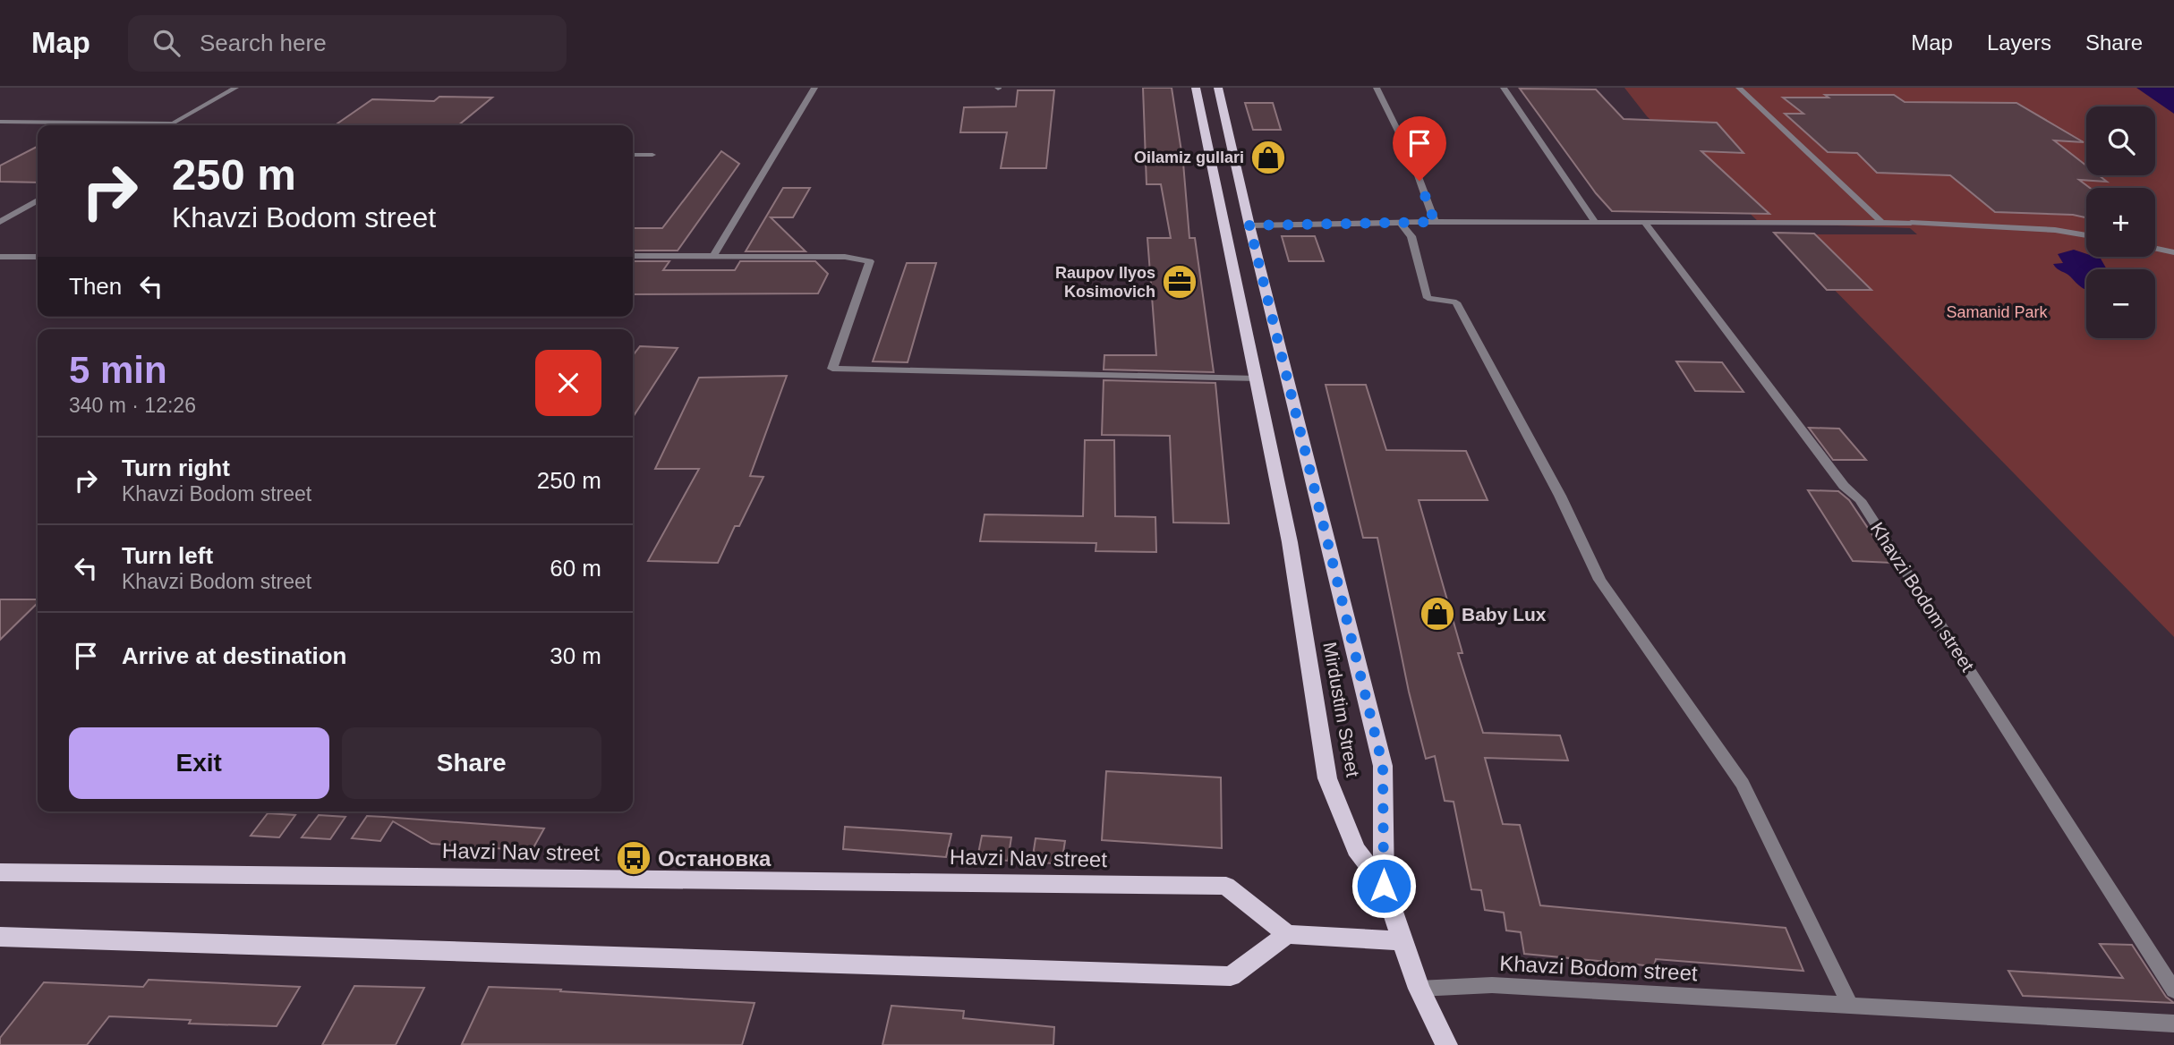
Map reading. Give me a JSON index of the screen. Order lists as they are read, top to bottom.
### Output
{
  "streets": {
    "main road": ["Mirdustim Street", "Havzi Nav street"],
    "street": ["Khavzi Bodom street"]
  },
  "parks": ["Samanid Park"],
  "places": {
    "shop": ["Oilamiz gullari", "Baby Lux"],
    "office": ["Raupov Ilyos Kosimovich"],
    "bus stop": ["Остановка"]
  },
  "page": {
    "header": "Map",
    "search": "Search here",
    "nav": ["Map", "Layers", "Share"],
    "map_buttons": ["+", "−"],
    "turn": ["250 m", "Khavzi Bodom street"],
    "then": "Then",
    "heading": ["5 min", "340 m · 12:26"],
    "list": [
      {
        "name": "Turn right",
        "note": "Khavzi Bodom street",
        "value": "250 m"
      },
      {
        "name": "Turn left",
        "note": "Khavzi Bodom street",
        "value": "60 m"
      },
      {
        "name": "Arrive at destination",
        "value": "30 m"
      }
    ],
    "buttons": ["Exit", "Share"]
  }
}
